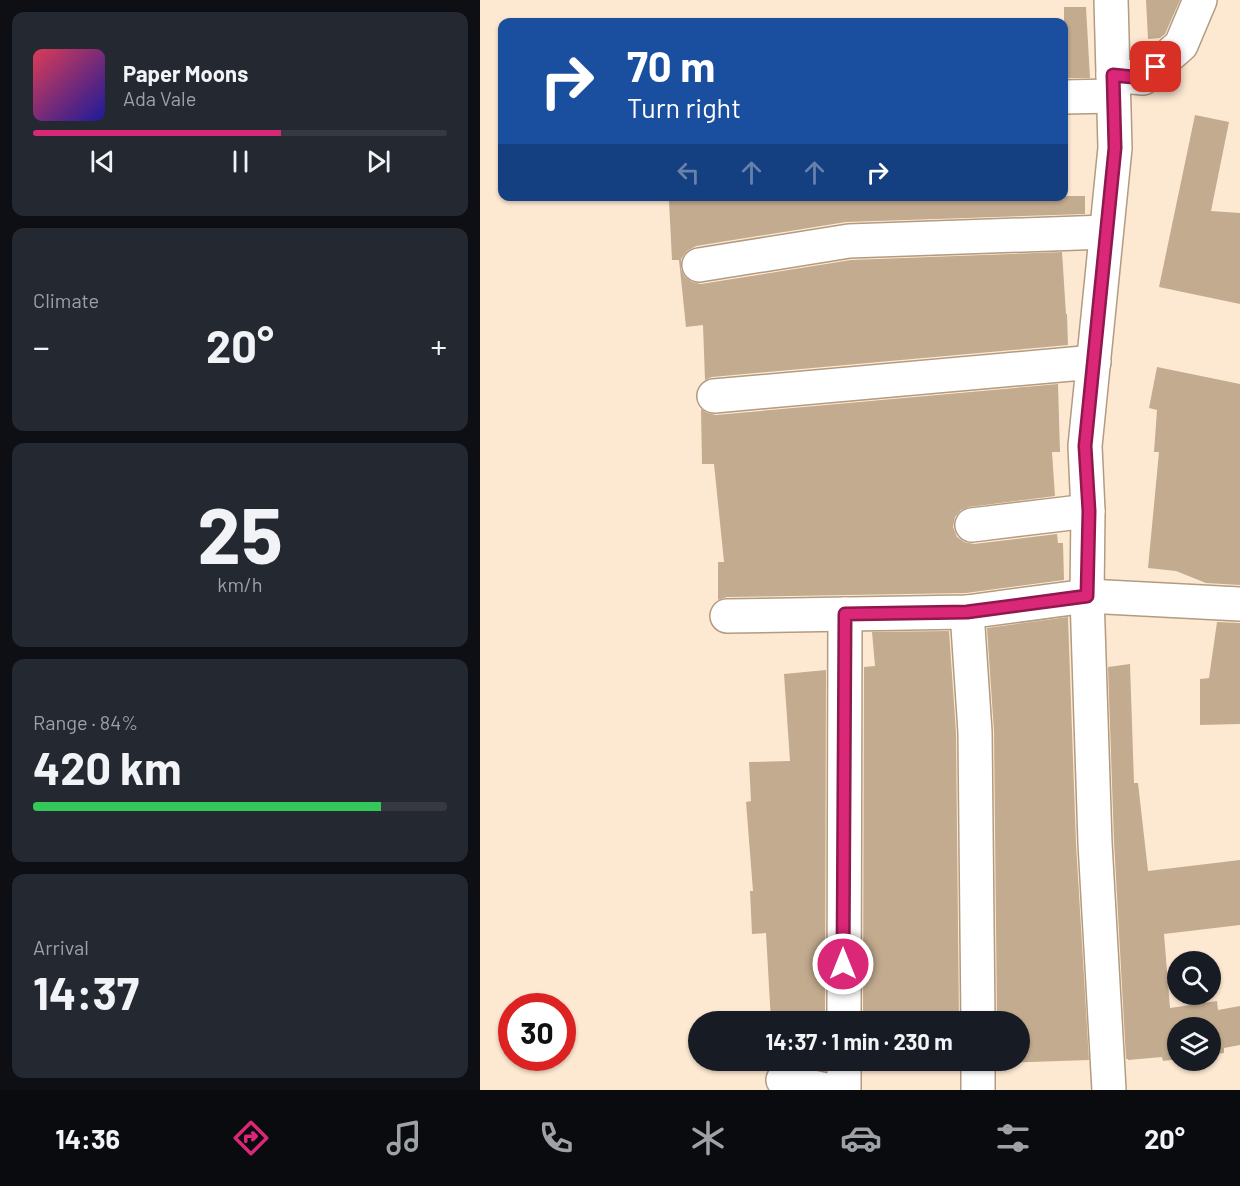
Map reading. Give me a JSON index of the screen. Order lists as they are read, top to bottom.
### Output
{
  "page": {
    "turn": ["70 m", "Turn right"],
    "song": ["Paper Moons", "Ada Vale"],
    "tile": [
      "Climate",
      ["25", "km/h"],
      ["Range · 84%", "420 km"],
      ["Arrival", "14:37"]
    ],
    "heat": ["−", "20°", "+"],
    "limit": "30",
    "trip": "14:37 · 1 min · 230 m",
    "tabs": ["14:36", "20°"]
  }
}
